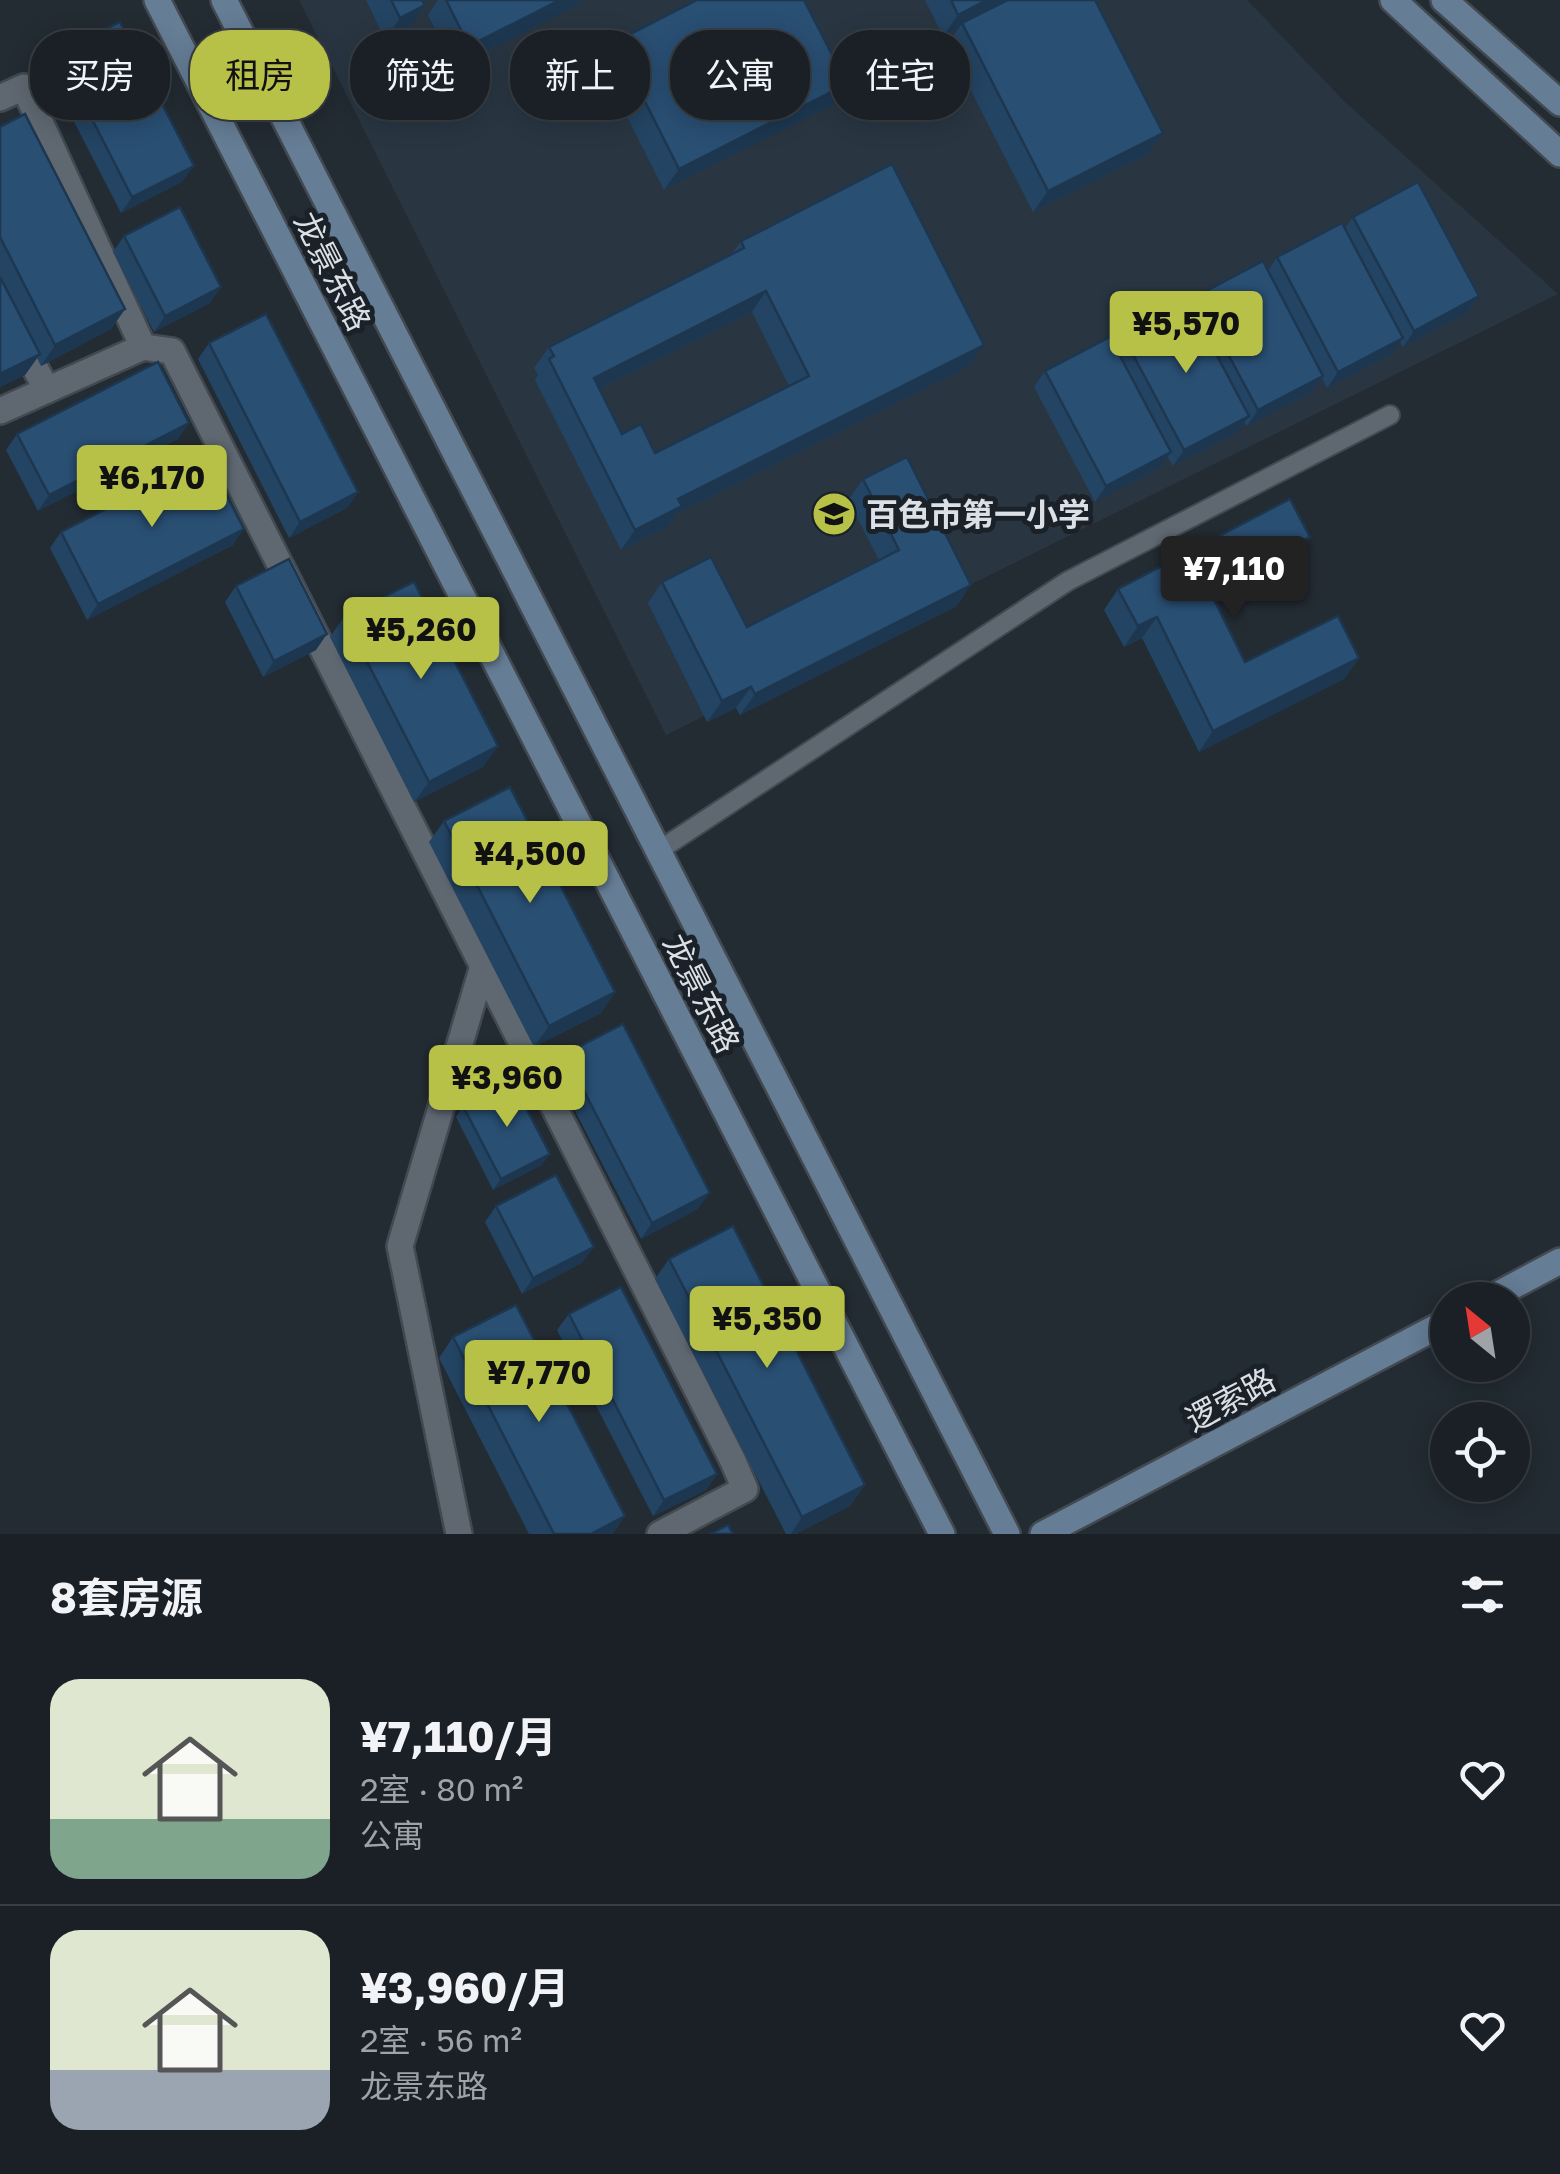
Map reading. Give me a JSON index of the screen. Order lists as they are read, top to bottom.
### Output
{
  "streets": {
    "main road": ["龙景东路", "逻索路"]
  },
  "places": {
    "school or university": ["百色市第一小学"]
  },
  "north": "top left",
  "page": {
    "chip": [
      "买房",
      "租房",
      "筛选",
      "新上",
      "公寓",
      "住宅"
    ],
    "price": [
      "¥5,570",
      "¥6,170",
      "¥7,110",
      "¥5,260",
      "¥4,500",
      "¥3,960",
      "¥5,350",
      "¥7,770"
    ],
    "heading": "8套房源",
    "list": [
      {
        "name": "¥7,110/月",
        "note": "2室 · 80 m² · 公寓"
      },
      {
        "name": "¥3,960/月",
        "note": "2室 · 56 m² · 龙景东路"
      }
    ]
  }
}
